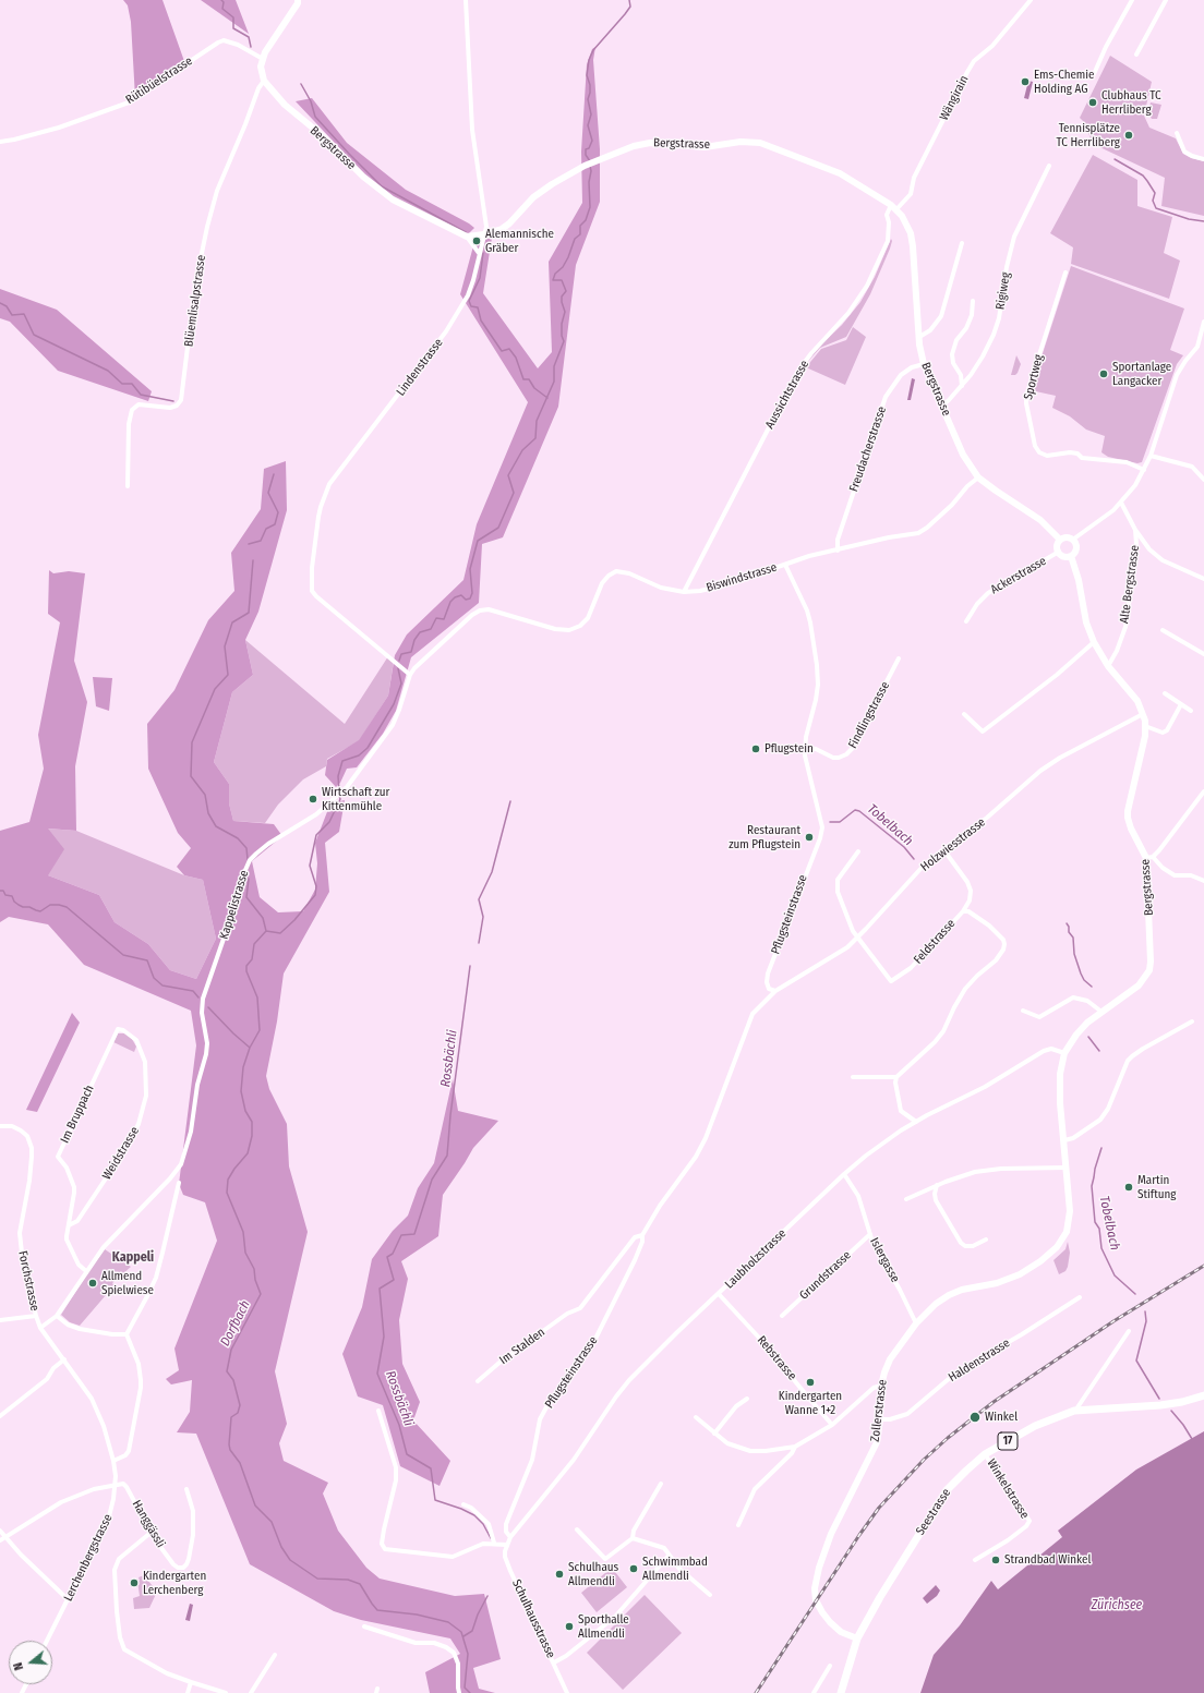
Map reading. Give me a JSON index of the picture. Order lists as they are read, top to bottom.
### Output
{
  "streets": {
    "main road": ["17", "Seestrasse"],
    "street": [
      "Rütibüelstrasse",
      "Wängirain",
      "Bergstrasse",
      "Rigiweg",
      "Blüemlisalpstrasse",
      "Lindenstrasse",
      "Sportweg",
      "Aussichtstrasse",
      "Freudacherstrasse",
      "Ackerstrasse",
      "Biswindstrasse",
      "Alte Bergstrasse",
      "Findlingstrasse",
      "Holzwiesstrasse",
      "Kappelistrasse",
      "Pflugsteinstrasse",
      "Feldstrasse",
      "Im Bruppach",
      "Weidstrasse",
      "Laubholzstrasse",
      "Islergasse",
      "Grundstrasse",
      "Forchstrasse",
      "Im Stalden",
      "Rebstrasse",
      "Haldenstrasse",
      "Zollerstrasse",
      "Winkelstrasse",
      "Hanggässli",
      "Lerchenbergstrasse",
      "Schulhausstrasse"
    ]
  },
  "crossings": [
    ["Wängirain", "Bergstrasse"],
    ["Bergstrasse", "Rigiweg"],
    ["Bergstrasse", "Blüemlisalpstrasse"],
    ["Bergstrasse", "Lindenstrasse"],
    ["Bergstrasse", "Aussichtstrasse"],
    ["Bergstrasse", "Freudacherstrasse"],
    ["Bergstrasse", "Ackerstrasse"],
    ["Bergstrasse", "Biswindstrasse"],
    ["Bergstrasse", "Alte Bergstrasse"],
    ["Bergstrasse", "Holzwiesstrasse"],
    ["Bergstrasse", "Zollerstrasse"],
    ["Lindenstrasse", "Biswindstrasse"],
    ["Lindenstrasse", "Kappelistrasse"],
    ["Aussichtstrasse", "Biswindstrasse"],
    ["Freudacherstrasse", "Biswindstrasse"],
    ["Biswindstrasse", "Kappelistrasse"],
    ["Biswindstrasse", "Pflugsteinstrasse"],
    ["Findlingstrasse", "Pflugsteinstrasse"],
    ["Holzwiesstrasse", "Pflugsteinstrasse"],
    ["Holzwiesstrasse", "Feldstrasse"],
    ["Kappelistrasse", "Im Bruppach"],
    ["Kappelistrasse", "Forchstrasse"],
    ["Pflugsteinstrasse", "Laubholzstrasse"],
    ["Pflugsteinstrasse", "Im Stalden"],
    ["Im Bruppach", "Weidstrasse"],
    ["Laubholzstrasse", "Islergasse"],
    ["Laubholzstrasse", "Rebstrasse"],
    ["Laubholzstrasse", "Zollerstrasse"],
    ["Laubholzstrasse", "Schulhausstrasse"],
    ["Islergasse", "Grundstrasse"],
    ["Islergasse", "Zollerstrasse"],
    ["Forchstrasse", "Lerchenbergstrasse"],
    ["Haldenstrasse", "Zollerstrasse"],
    ["Zollerstrasse", "Seestrasse"],
    ["Winkelstrasse", "Seestrasse"],
    ["Hanggässli", "Lerchenbergstrasse"]
  ],
  "districts": ["Kappeli"],
  "water": [
    "Tobelbach",
    "Rossbächli",
    "Dorfbach",
    "Zürichsee"
  ],
  "places": [
    "Ems-Chemie Holding AG",
    "Clubhaus TC Herrliberg",
    "Tennisplätze TC Herrliberg",
    "Alemannische Gräber",
    "Sportanlage Langacker",
    "Pflugstein",
    "Wirtschaft zur Kittenmühle",
    "Restaurant zum Pflugstein",
    "Martin Stiftung",
    "Allmend Spielwiese",
    "Kindergarten Wanne 1+2",
    "Winkel",
    "Strandbad Winkel",
    "Schwimmbad Allmendli",
    "Schulhaus Allmendli",
    "Kindergarten Lerchenberg",
    "Sporthalle Allmendli"
  ],
  "north": "left"
}
